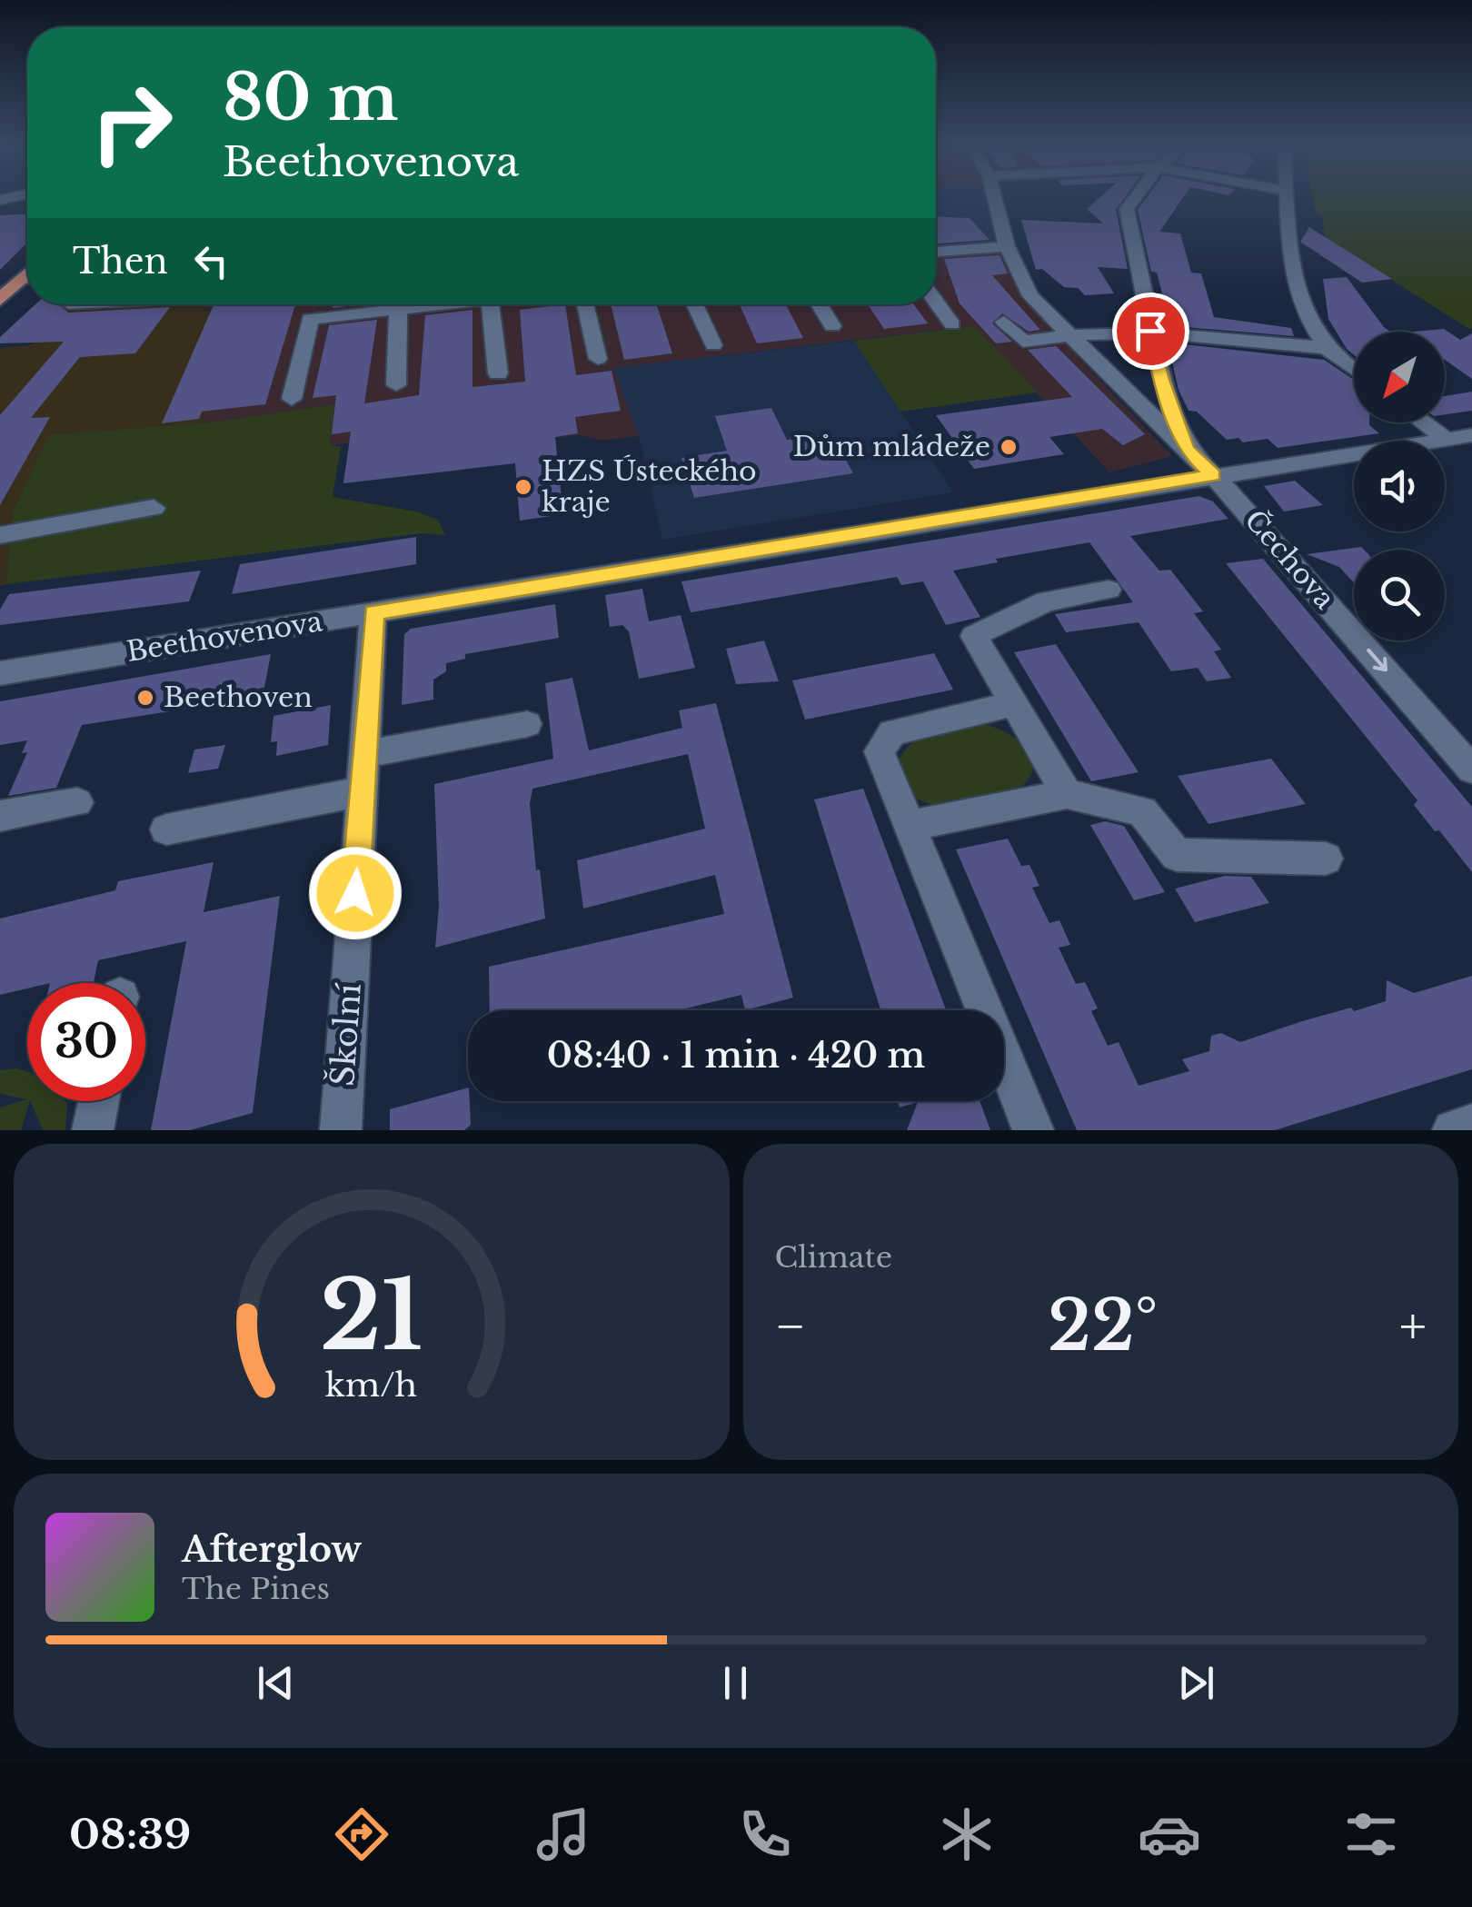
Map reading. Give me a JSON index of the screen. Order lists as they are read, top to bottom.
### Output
{
  "streets": {
    "street": ["Čechova", "Beethovenova", "Školní"]
  },
  "crossings": [
    ["Čechova", "Beethovenova"],
    ["Beethovenova", "Školní"]
  ],
  "one_way": ["Čechova"],
  "places": ["Dům mládeže", "HZS Ústeckého kraje", "Beethoven"],
  "north": "bottom left",
  "page": {
    "turn": ["80 m", "Beethovenova"],
    "then": "Then",
    "limit": "30",
    "trip": "08:40 · 1 min · 420 m",
    "tile": "Climate",
    "heat": ["−", "22°", "+"],
    "song": ["Afterglow", "The Pines"],
    "tabs": "08:39",
    "gauge": ["21", "km/h"]
  }
}
